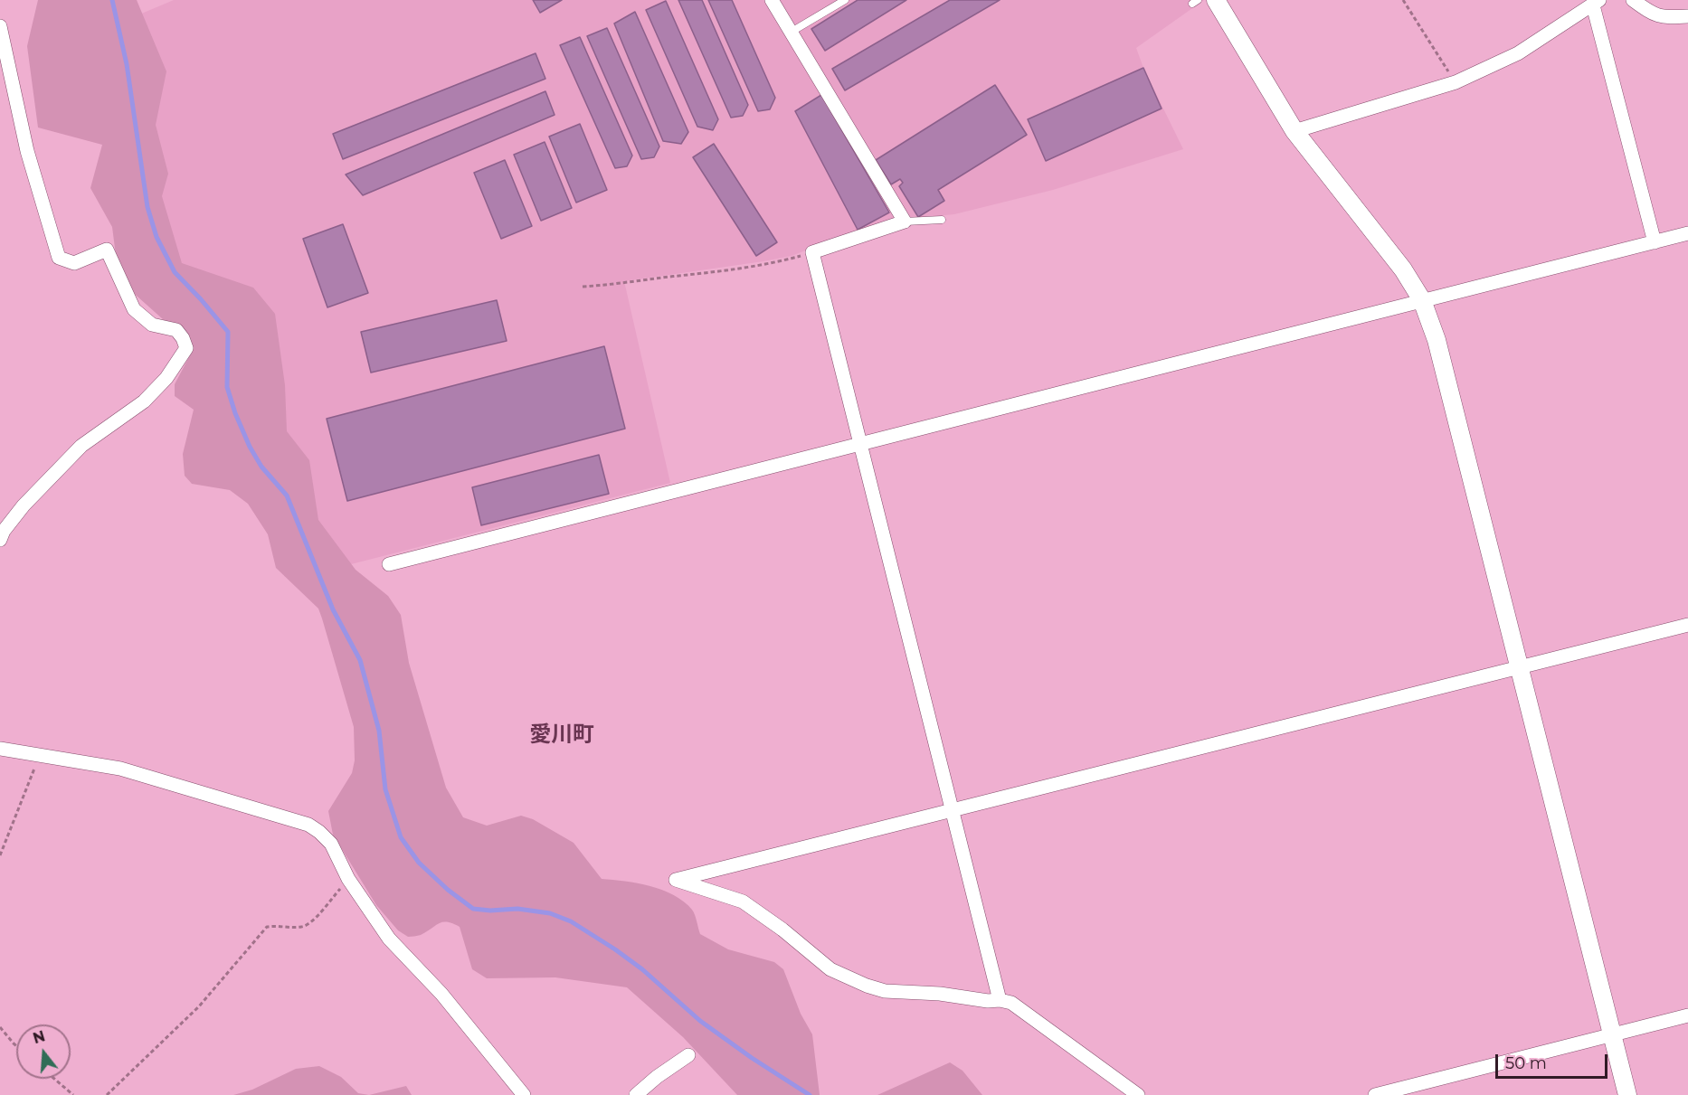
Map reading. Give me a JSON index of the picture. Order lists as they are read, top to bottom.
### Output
{
  "districts": ["愛川町"],
  "scale_bar": "50 m",
  "north": "top"
}
